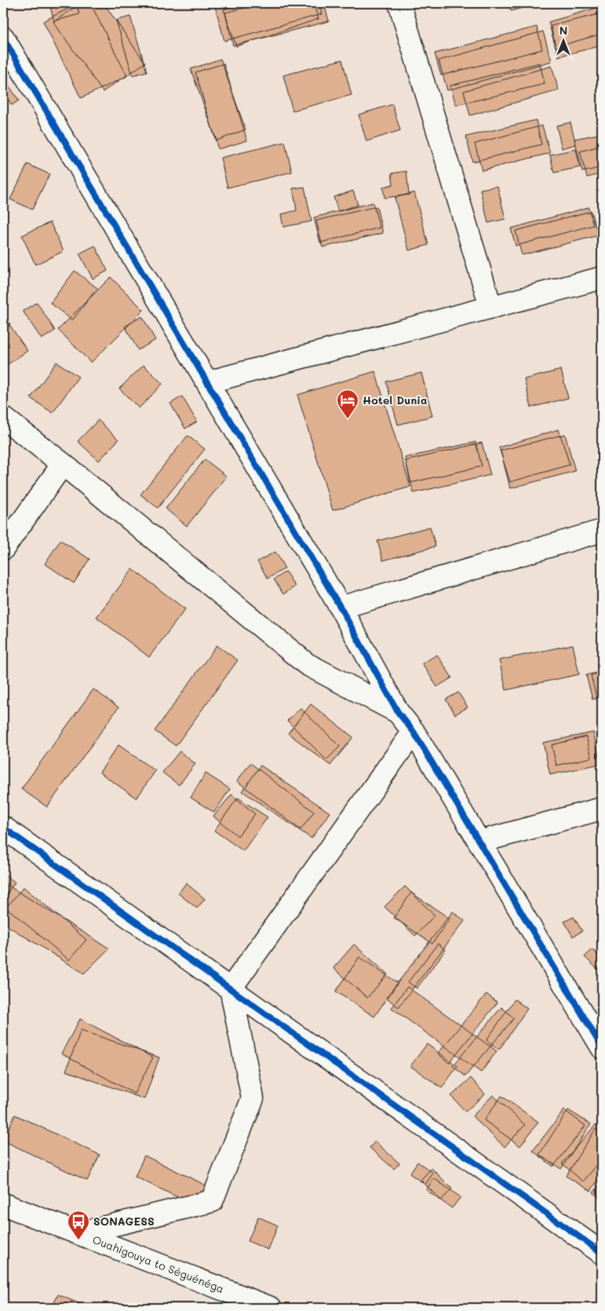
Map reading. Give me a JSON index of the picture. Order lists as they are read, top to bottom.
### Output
{
  "streets": {
    "street": ["Ouahigouya to Séguénéga"]
  },
  "places": {
    "hotel": ["Hotel Dunia"],
    "bus stop": ["SONAGESS"]
  },
  "north": "top"
}
